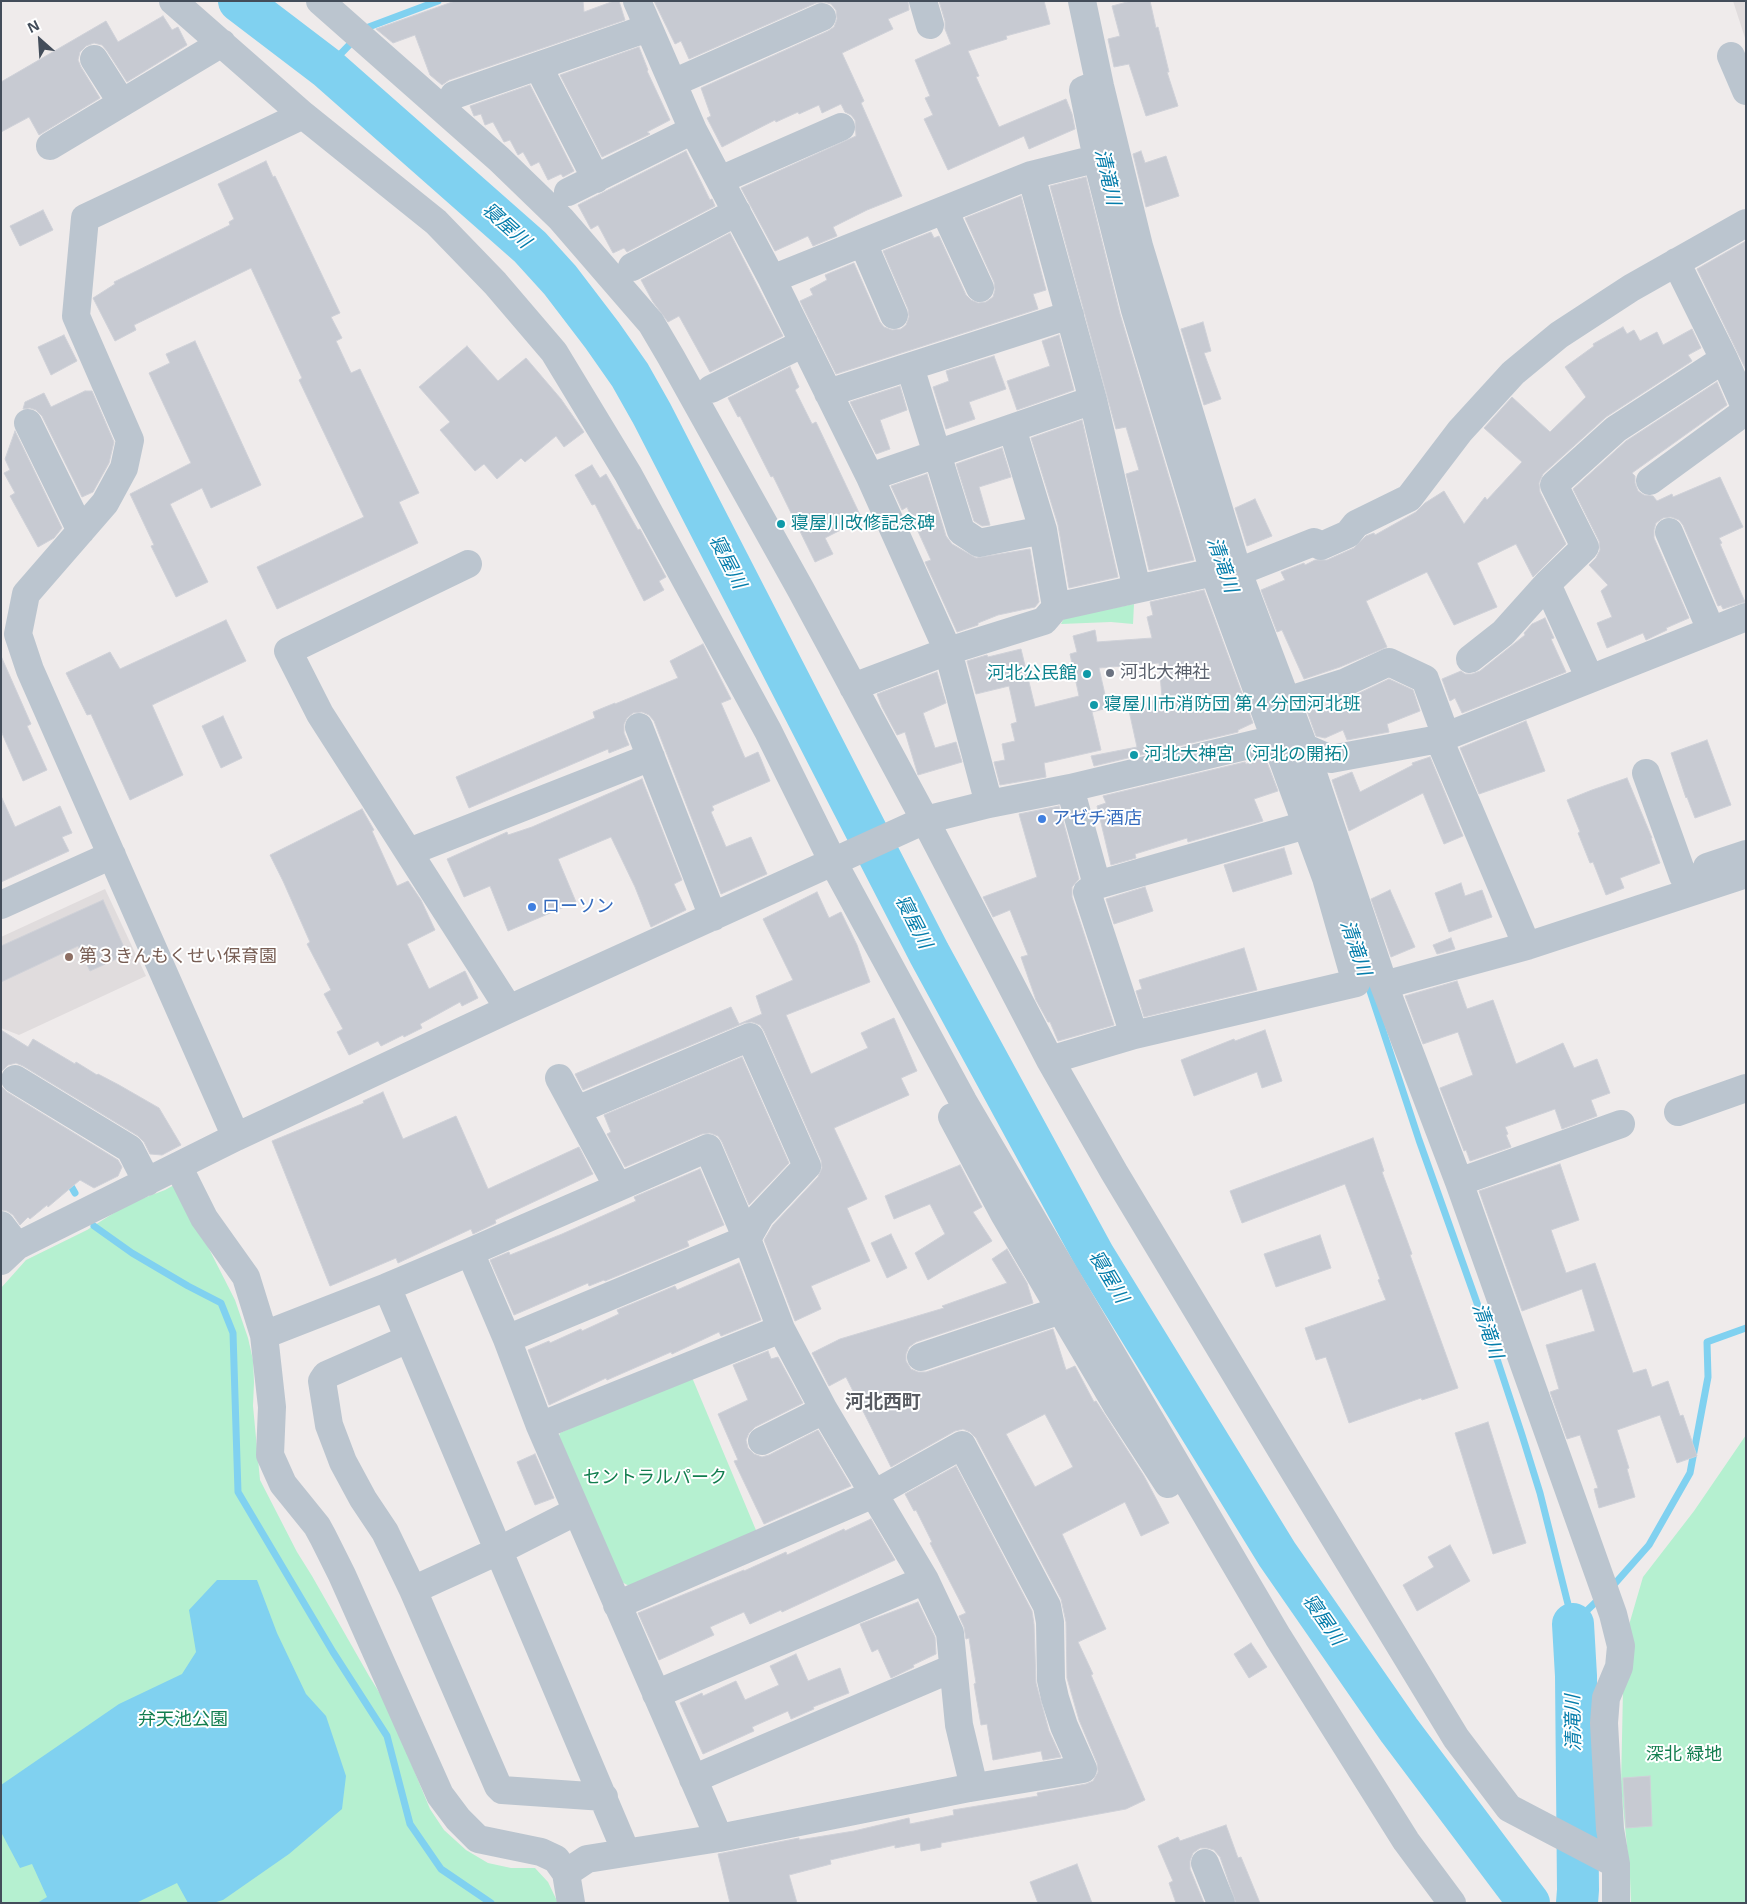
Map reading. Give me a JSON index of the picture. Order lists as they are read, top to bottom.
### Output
{
  "districts": ["河北西町"],
  "water": ["清滝川", "寝屋川"],
  "parks": ["セントラルパーク", "弁天池公園", "深北 緑地"],
  "places": [
    "寝屋川改修記念碑",
    "河北大神社",
    "河北公民館",
    "寝屋川市消防団 第４分団河北班",
    "河北大神宮（河北の開拓）",
    "アゼチ酒店",
    "ローソン",
    "第３きんもくせい保育園"
  ],
  "north": "top left"
}
